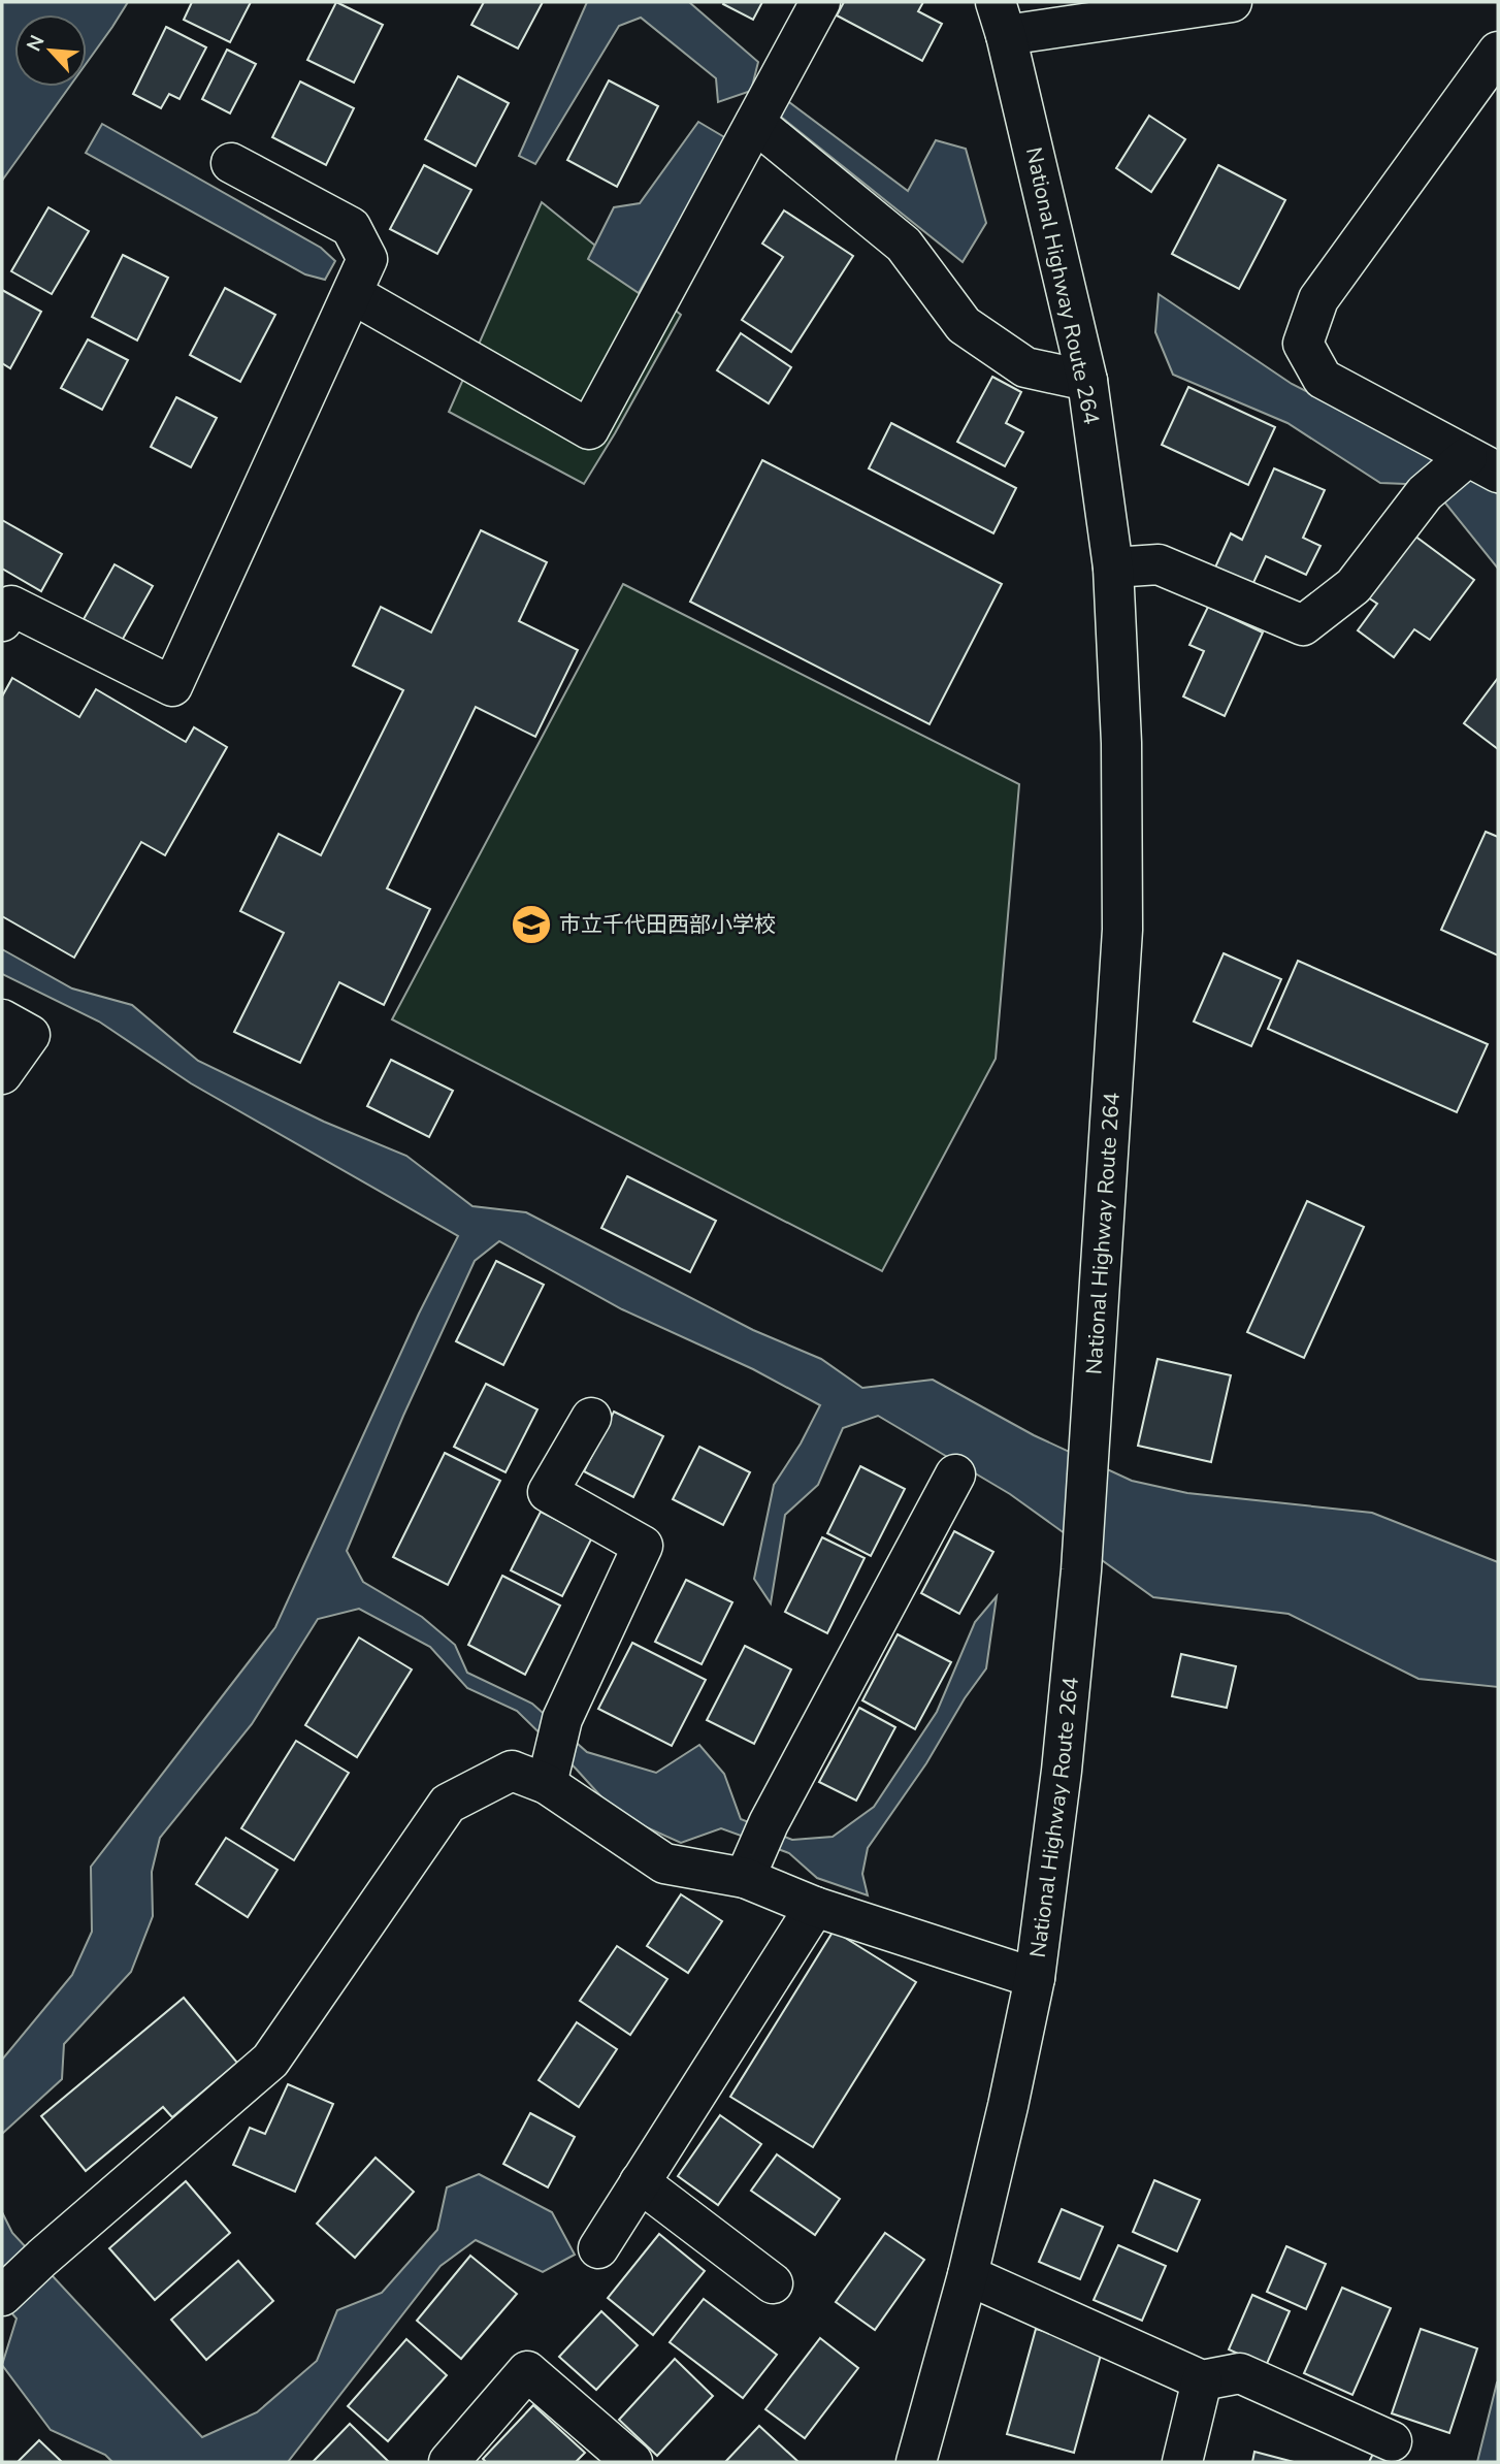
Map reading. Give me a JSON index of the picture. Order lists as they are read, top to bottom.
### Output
{
  "streets": {
    "main road": ["National Highway Route 264"]
  },
  "places": {
    "school or university": ["市立千代田西部小学校"]
  },
  "north": "top left"
}
